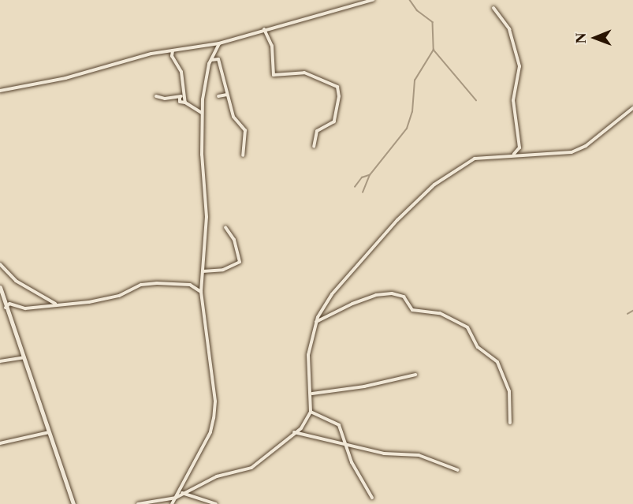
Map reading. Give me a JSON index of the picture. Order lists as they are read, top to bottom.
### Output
{
  "north": "left"
}
